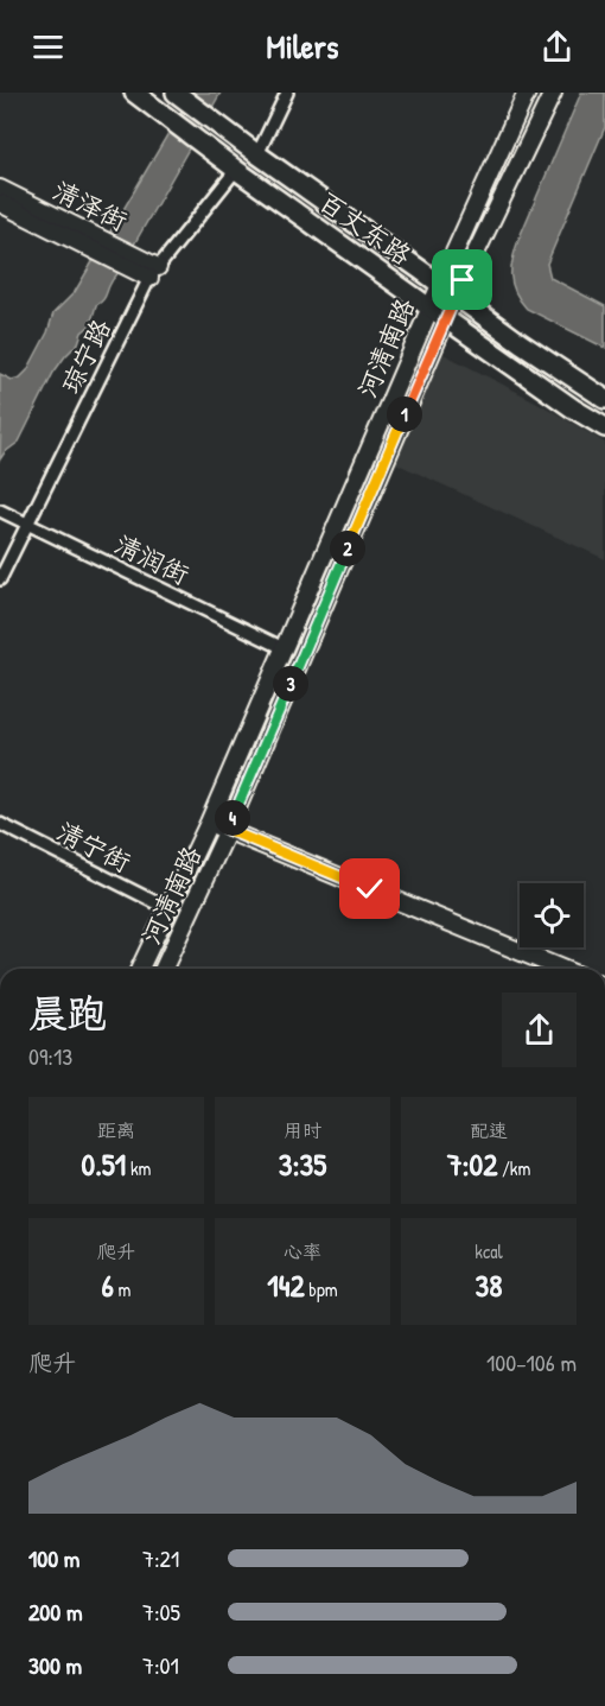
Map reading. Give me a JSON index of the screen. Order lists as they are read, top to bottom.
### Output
{
  "streets": {
    "main road": ["清泽街", "百丈东路", "河清南路"],
    "street": ["琼宁路", "清润街", "清宁街"]
  },
  "crossings": [
    ["清泽街", "琼宁路"],
    ["百丈东路", "河清南路"],
    ["百丈东路", "琼宁路"],
    ["河清南路", "清润街"],
    ["河清南路", "清宁街"],
    ["琼宁路", "清润街"]
  ],
  "page": {
    "header": "Milers",
    "pins": [
      "1",
      "2",
      "3",
      "4"
    ],
    "heading": ["晨跑", "09:13"],
    "stats": [
      ["距离", "0.51 km"],
      ["用时", "3:35"],
      ["配速", "7:02 /km"],
      ["爬升", "6 m"],
      ["心率", "142 bpm"],
      ["kcal", "38"]
    ],
    "chart": ["爬升", "100–106 m"],
    "list": [
      {
        "name": "100 m",
        "note": "7:21"
      },
      {
        "name": "200 m",
        "note": "7:05"
      },
      {
        "name": "300 m",
        "note": "7:01"
      }
    ]
  }
}
